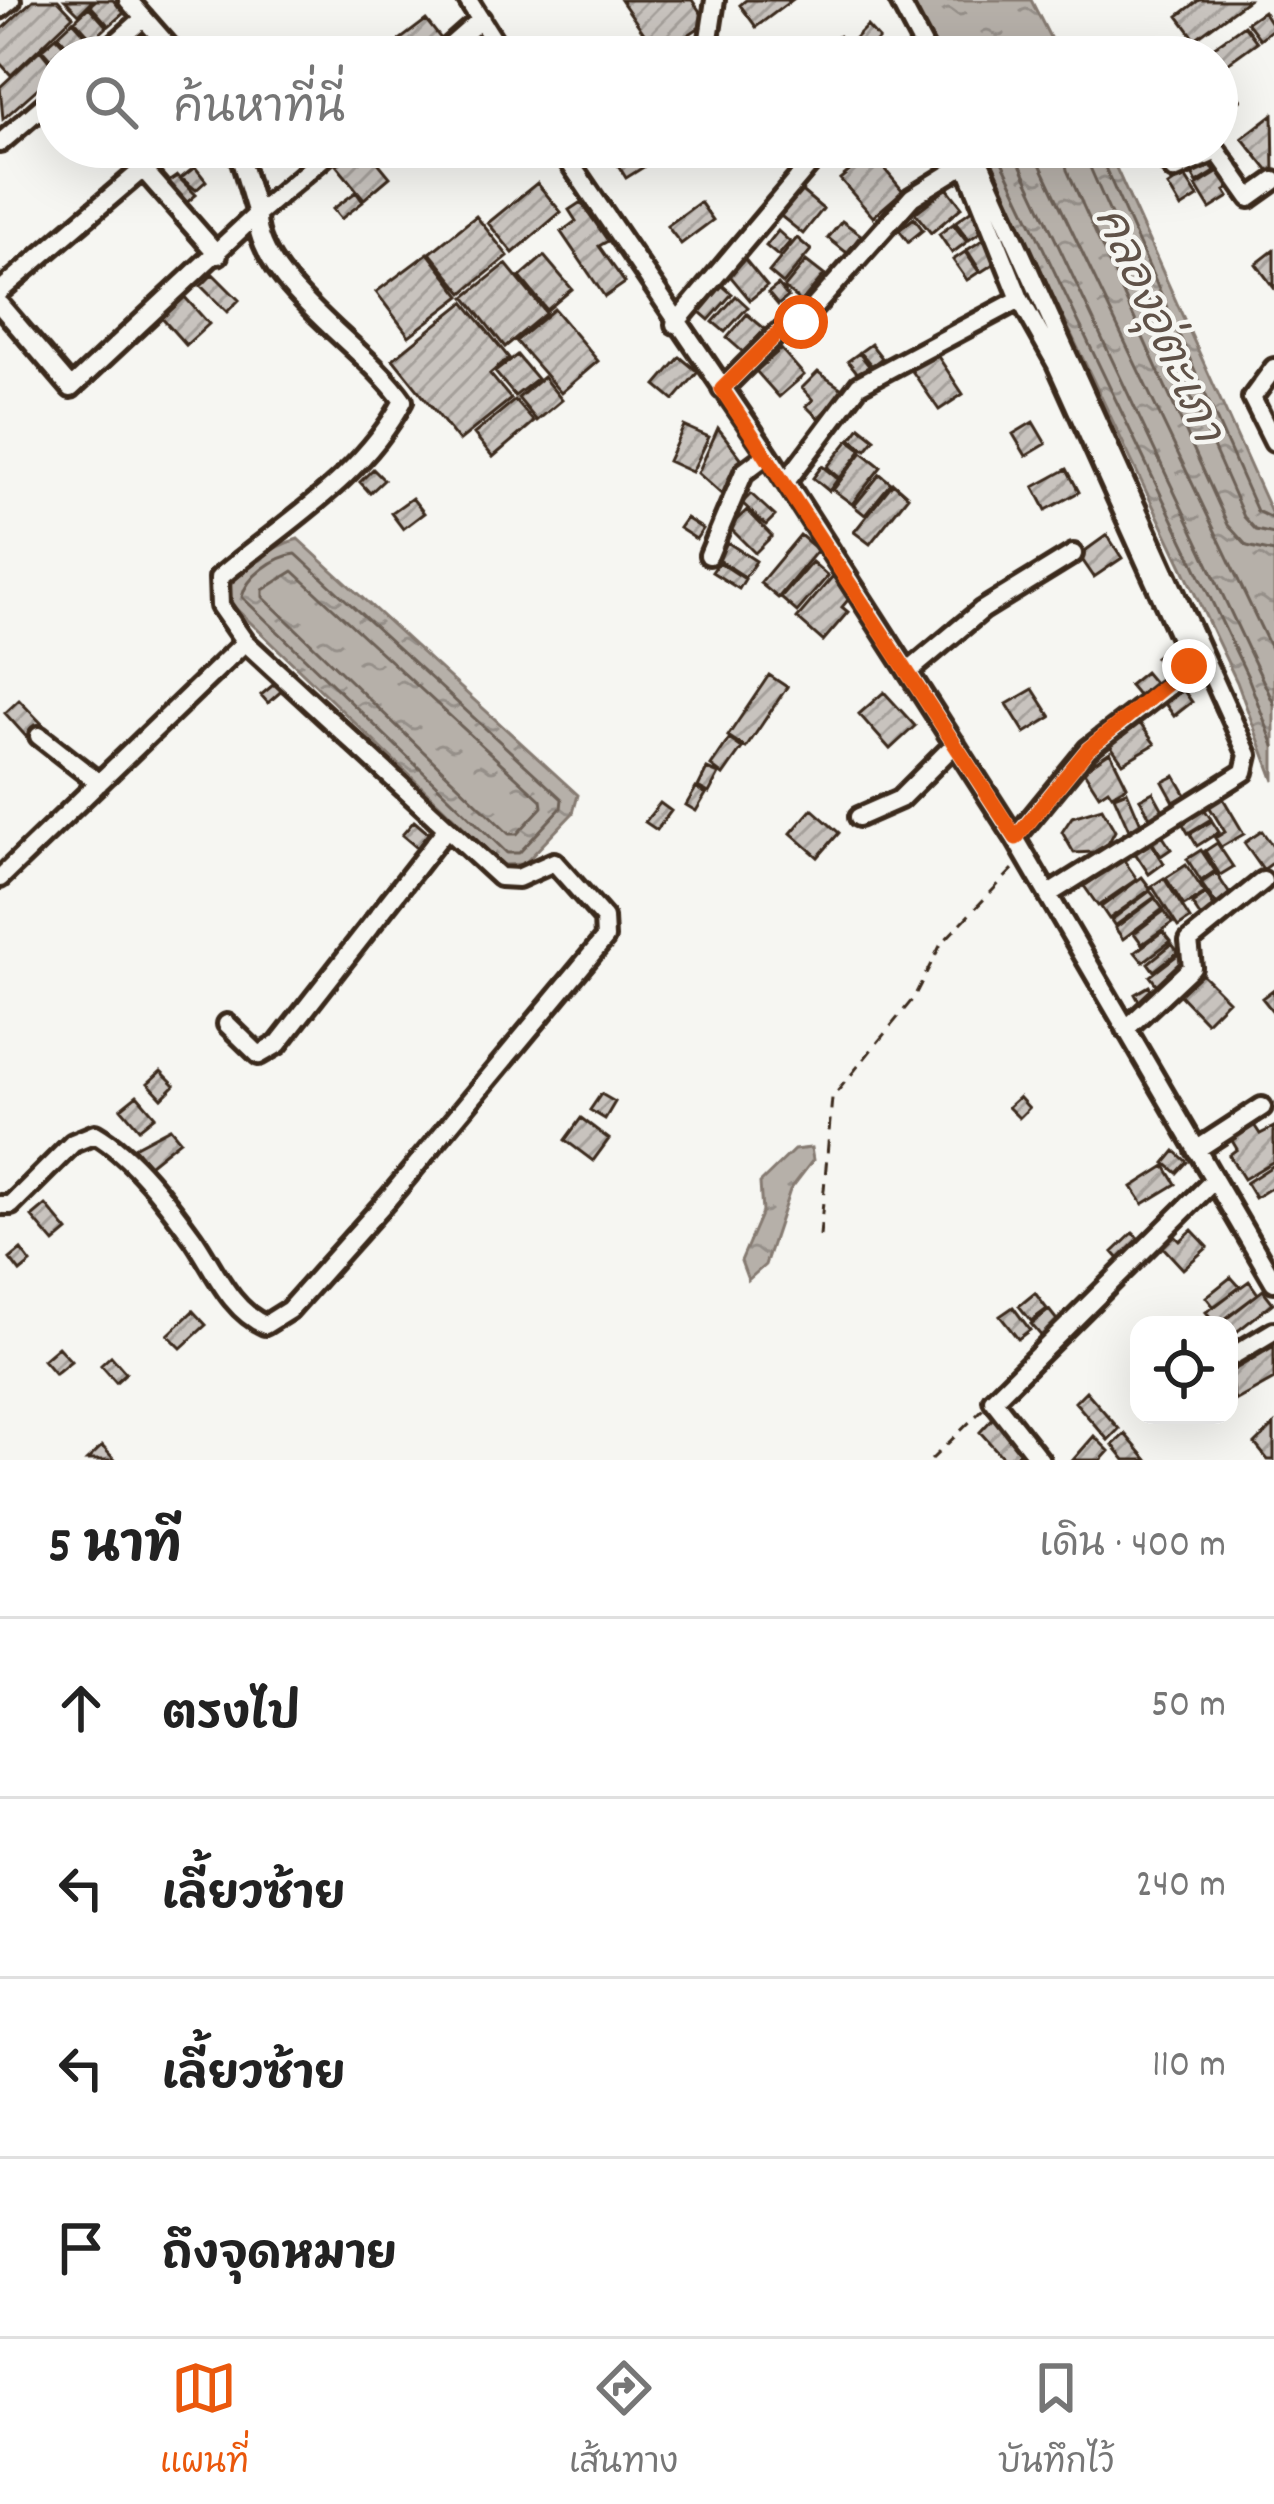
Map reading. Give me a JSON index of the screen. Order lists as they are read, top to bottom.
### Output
{
  "water": ["คลองอุ่ตะเภา"],
  "page": {
    "search": "ค้นหาที่นี่",
    "heading": ["5 นาที", "เดิน · 400 m"],
    "list": [
      ["ตรงไป", "50 m"],
      ["เลี้ยวซ้าย", "240 m"],
      ["เลี้ยวซ้าย", "110 m"],
      "ถึงจุดหมาย"
    ],
    "nav": ["แผนที่", "เส้นทาง", "บันทึกไว้"]
  }
}
